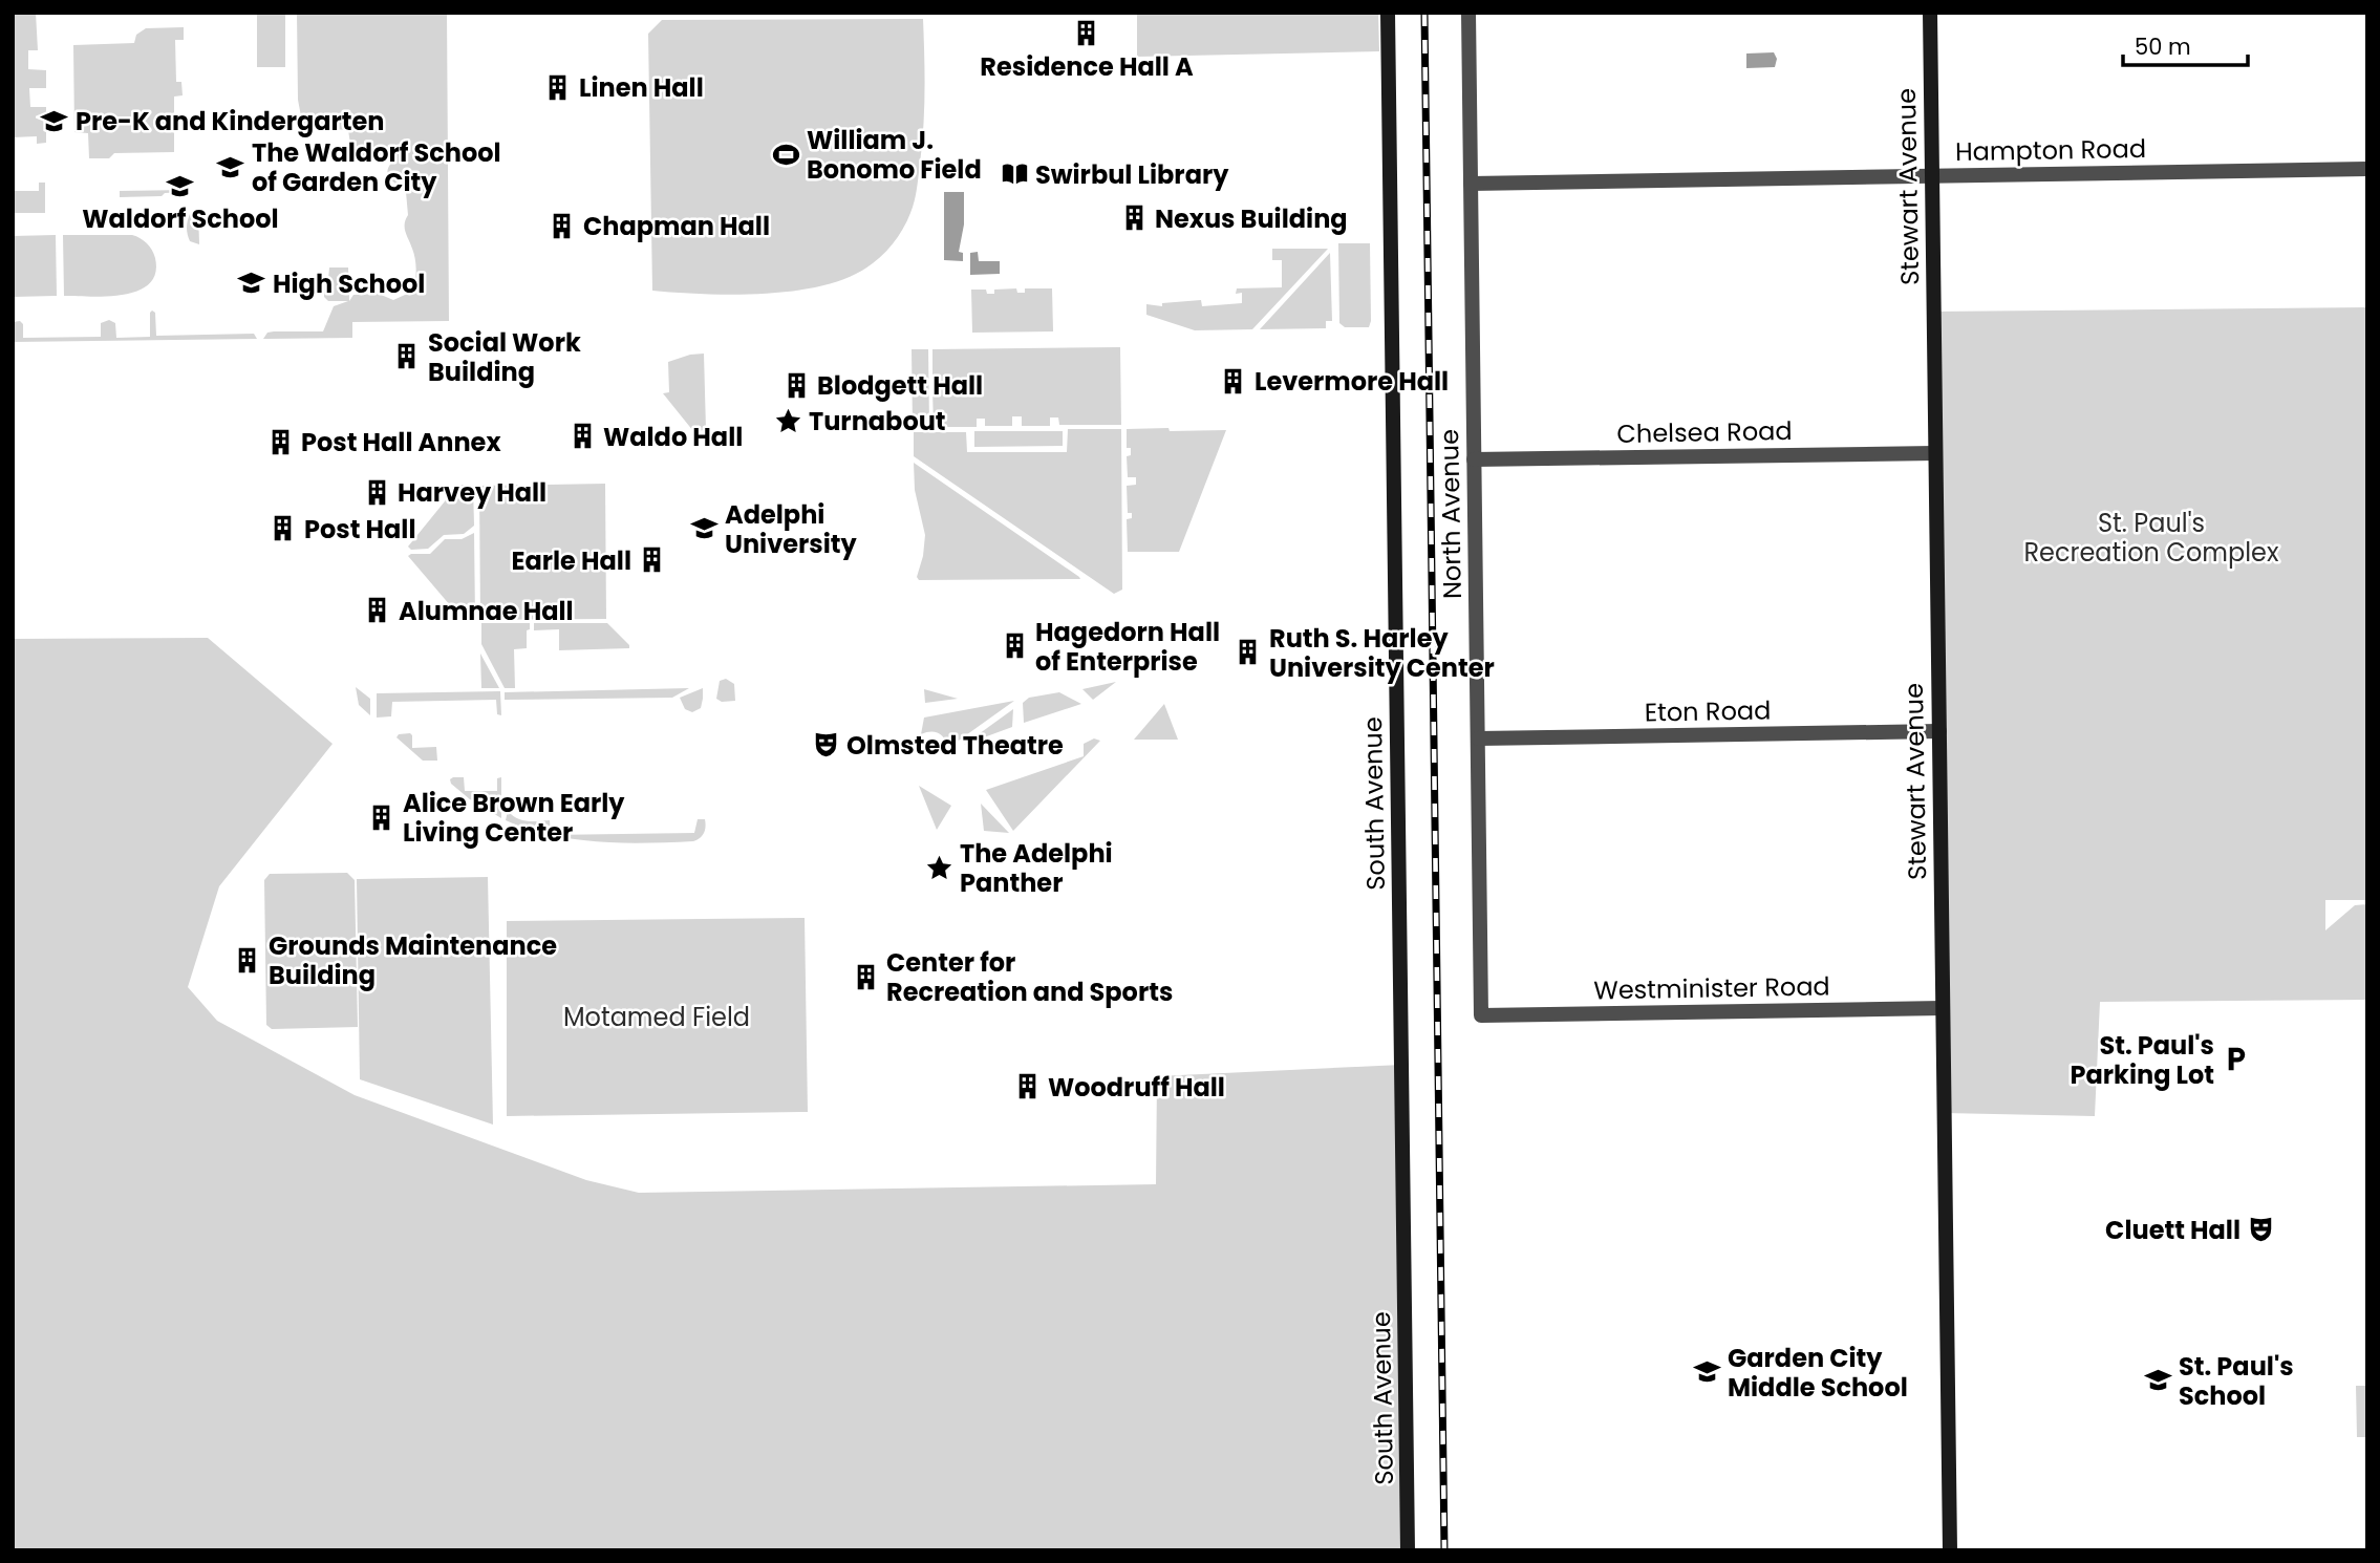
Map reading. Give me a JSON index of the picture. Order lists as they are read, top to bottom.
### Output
{
  "streets": {
    "main road": ["Stewart Avenue", "South Avenue"],
    "street": [
      "Hampton Road",
      "Chelsea Road",
      "North Avenue",
      "Eton Road",
      "Westminister Road"
    ]
  },
  "crossings": [
    ["Hampton Road", "Stewart Avenue"],
    ["Hampton Road", "North Avenue"],
    ["Stewart Avenue", "Chelsea Road"],
    ["Stewart Avenue", "Eton Road"],
    ["Stewart Avenue", "Westminister Road"],
    ["Chelsea Road", "North Avenue"],
    ["North Avenue", "Eton Road"],
    ["North Avenue", "Westminister Road"]
  ],
  "parks": ["St. Paul's Recreation Complex", "Motamed Field"],
  "places": {
    "building": [
      "Residence Hall A",
      "Linen Hall",
      "Nexus Building",
      "Chapman Hall",
      "Social Work Building",
      "Levermore Hall",
      "Blodgett Hall",
      "Waldo Hall",
      "Post Hall Annex",
      "Harvey Hall",
      "Post Hall",
      "Earle Hall",
      "Alumnae Hall",
      "Hagedorn Hall of Enterprise",
      "Ruth S. Harley University Center",
      "Alice Brown Early Living Center",
      "Grounds Maintenance Building",
      "Center for Recreation and Sports",
      "Woodruff Hall"
    ],
    "school or university": [
      "Pre-K and Kindergarten",
      "The Waldorf School of Garden City",
      "Waldorf School",
      "High School",
      "Adelphi University",
      "Garden City Middle School",
      "St. Paul's School"
    ],
    "sports": ["William J. Bonomo Field"],
    "library": ["Swirbul Library"],
    "place": ["Turnabout", "The Adelphi Panther"],
    "theatre": ["Olmsted Theatre", "Cluett Hall"],
    "parking": ["St. Paul's Parking Lot"]
  },
  "scale_bar": "50 m"
}
